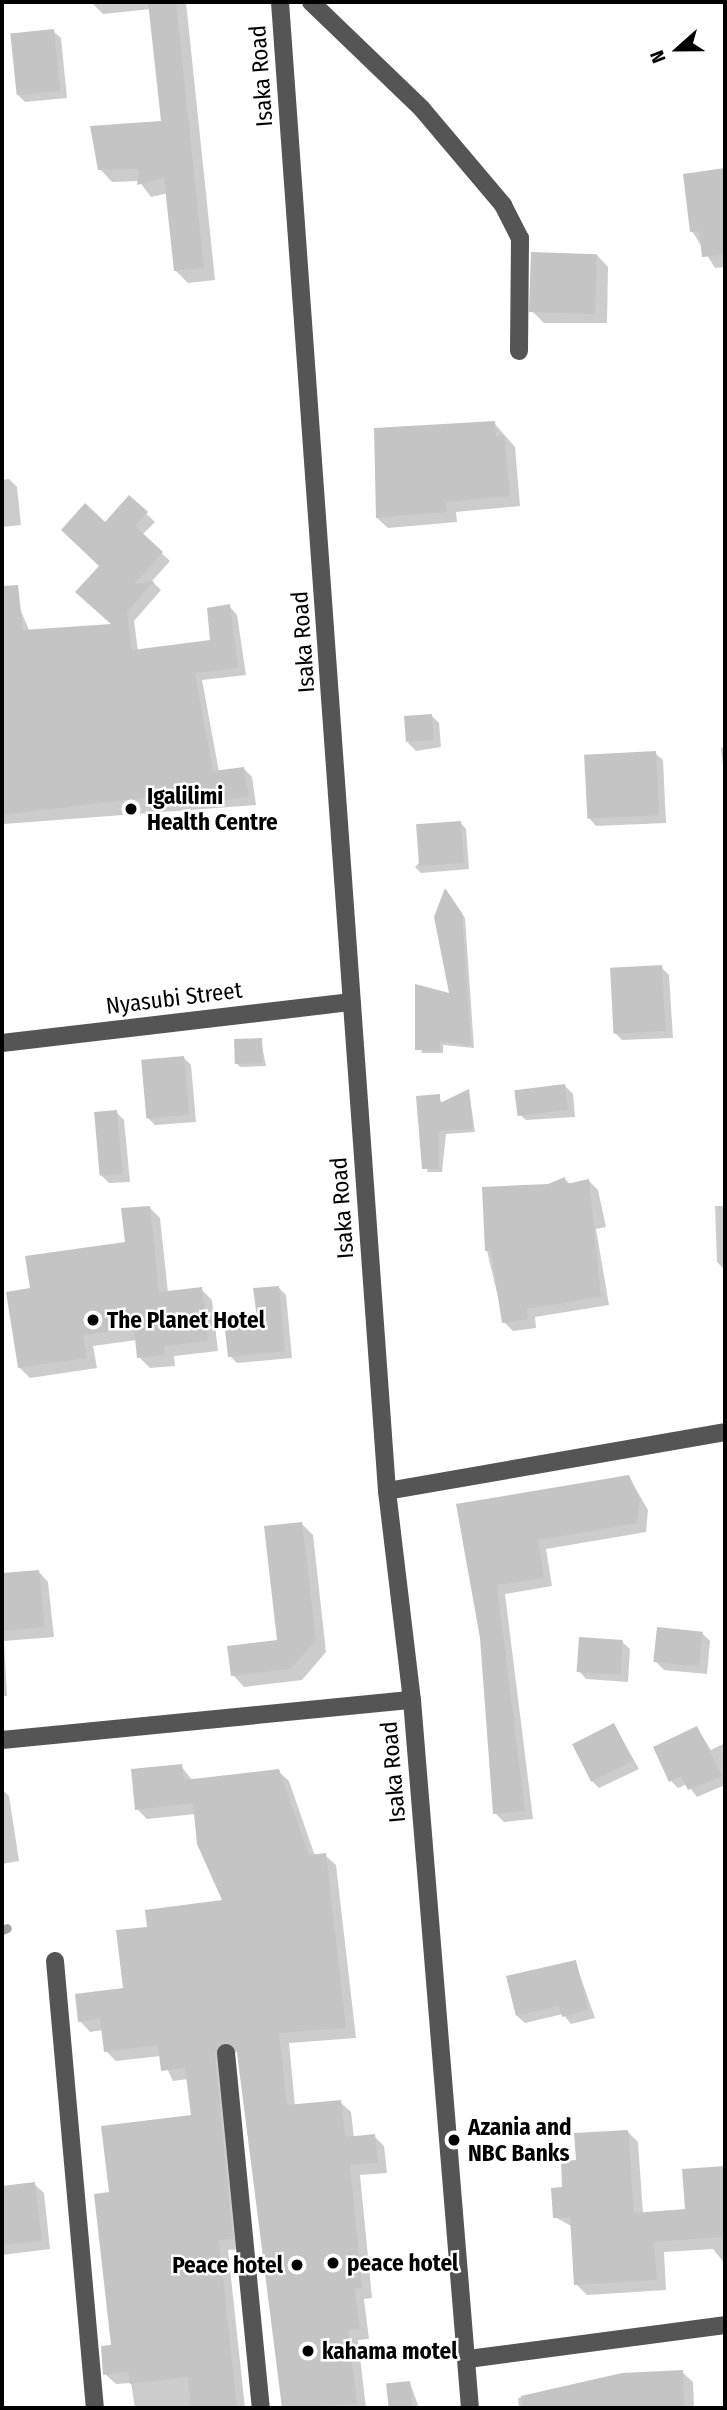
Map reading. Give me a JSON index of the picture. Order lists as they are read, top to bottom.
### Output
{
  "streets": {
    "street": ["Isaka Road", "Nyasubi Street"]
  },
  "crossings": [
    ["Isaka Road", "Nyasubi Street"]
  ],
  "places": [
    "Igalilimi Health Centre",
    "The Planet Hotel",
    "Azania and NBC Banks",
    "peace hotel",
    "Peace hotel",
    "kahama motel"
  ],
  "north": "left"
}
